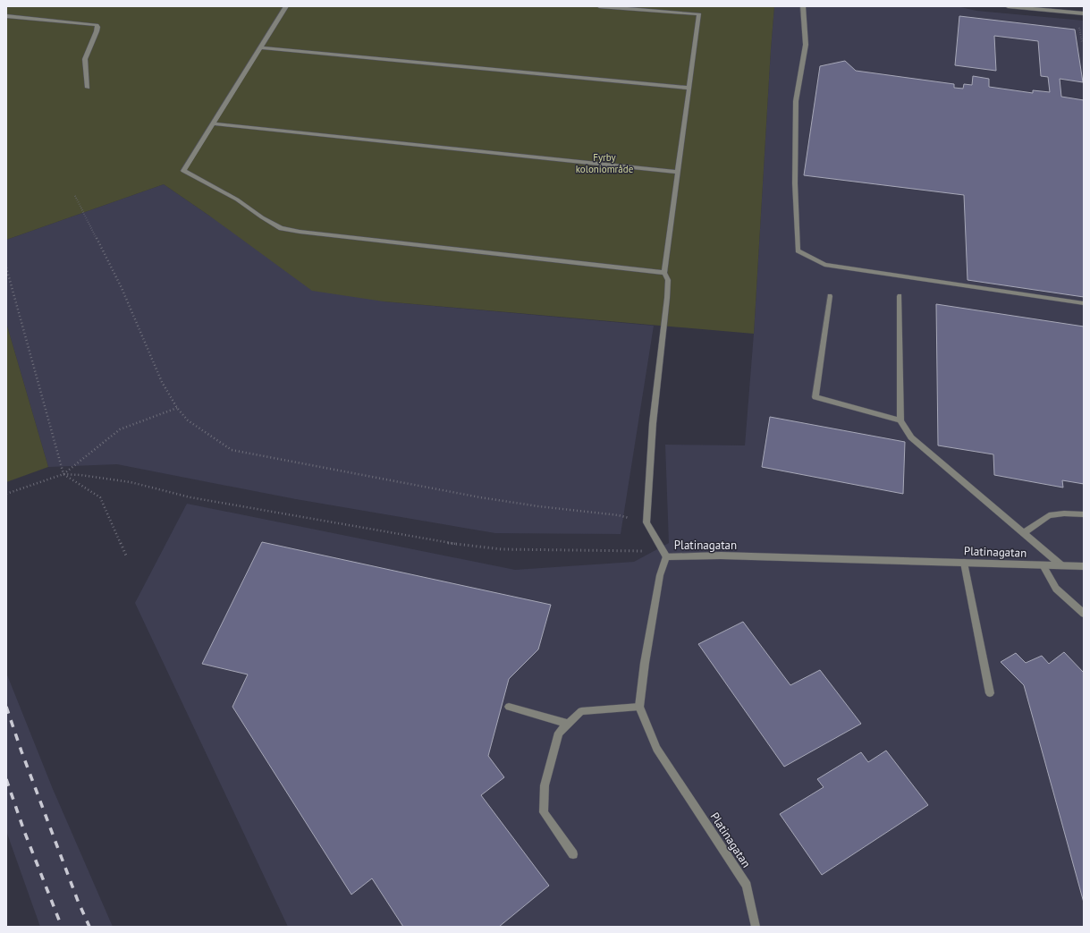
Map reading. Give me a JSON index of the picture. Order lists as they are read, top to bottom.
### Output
{
  "streets": {
    "street": ["Platinagatan"]
  },
  "parks": ["Fyrby koloniområde"]
}
